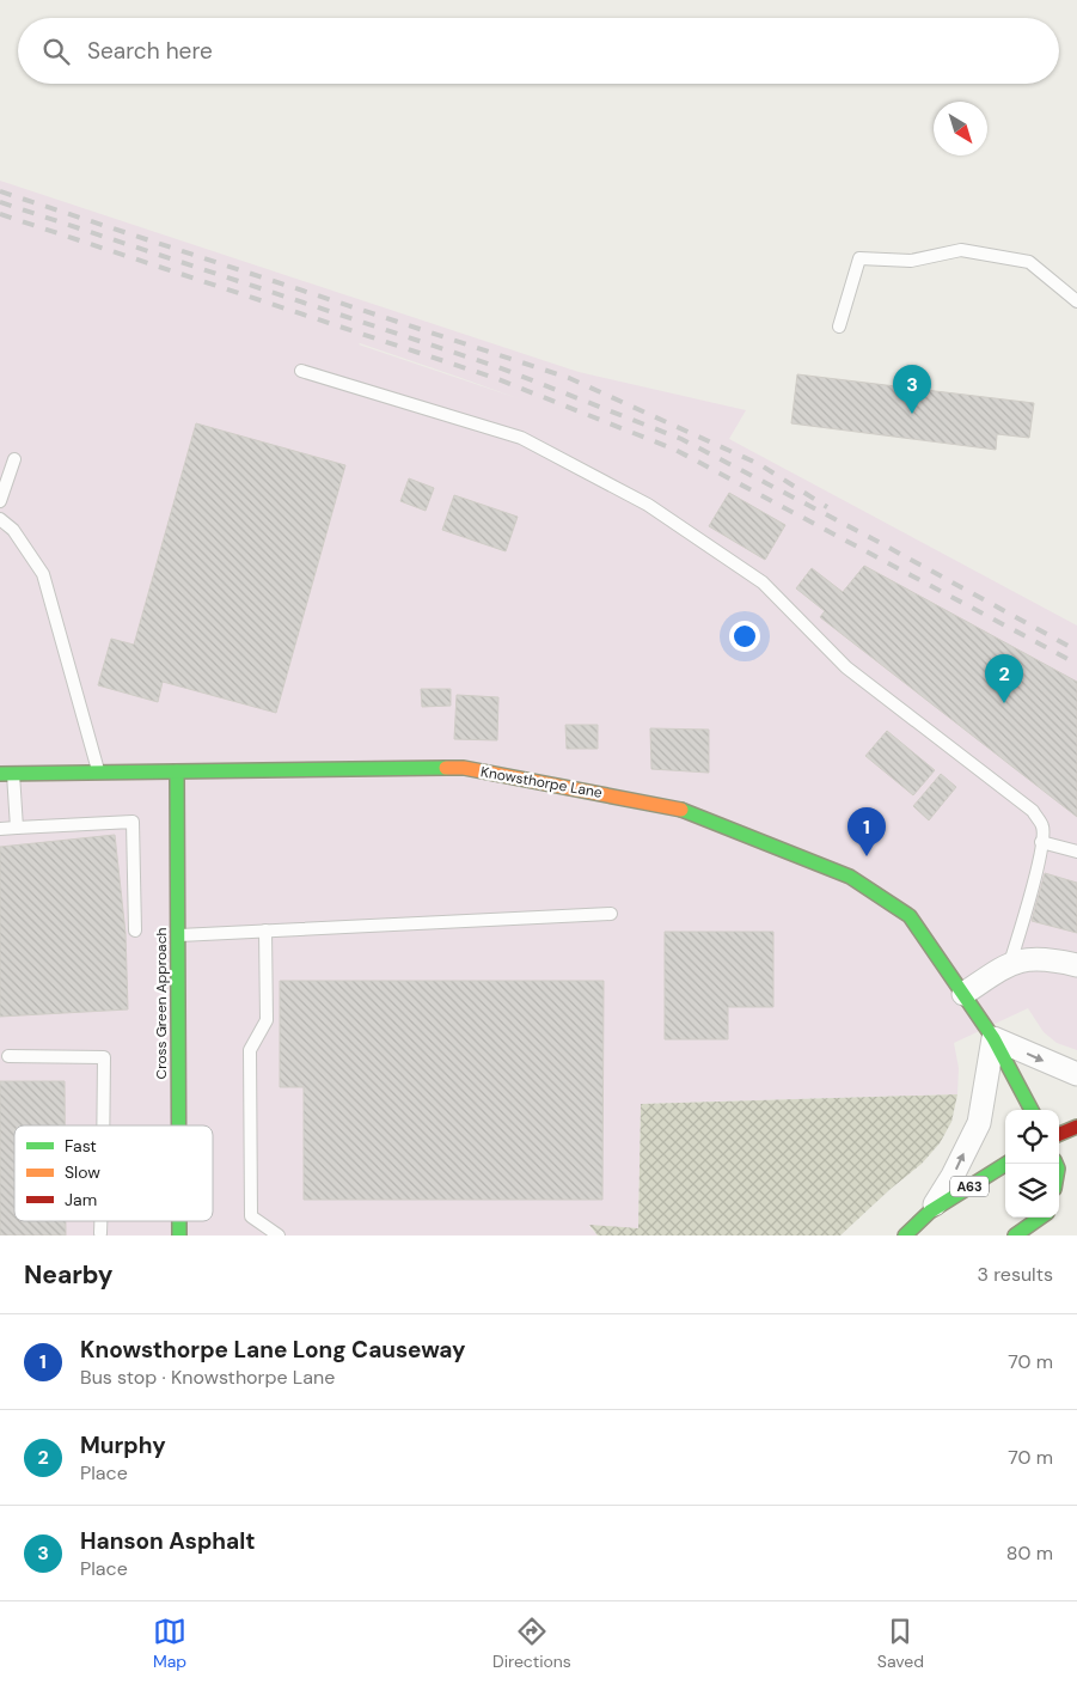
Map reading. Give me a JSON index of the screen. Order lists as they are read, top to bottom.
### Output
{
  "streets": {
    "main road": ["Knowsthorpe Lane", "Cross Green Approach", "A63"]
  },
  "crossings": [
    ["Knowsthorpe Lane", "Cross Green Approach"]
  ],
  "legend": ["Fast", "Slow", "Jam"],
  "north": "bottom right",
  "page": {
    "search": "Search here",
    "pins": ["3", "2", "1"],
    "heading": ["Nearby", "3 results"],
    "list": [
      {
        "mark": "1",
        "name": "Knowsthorpe Lane Long Causeway",
        "note": "Bus stop · Knowsthorpe Lane",
        "value": "70 m"
      },
      {
        "mark": "2",
        "name": "Murphy",
        "note": "Place",
        "value": "70 m"
      },
      {
        "mark": "3",
        "name": "Hanson Asphalt",
        "note": "Place",
        "value": "80 m"
      }
    ],
    "nav": ["Map", "Directions", "Saved"]
  }
}
